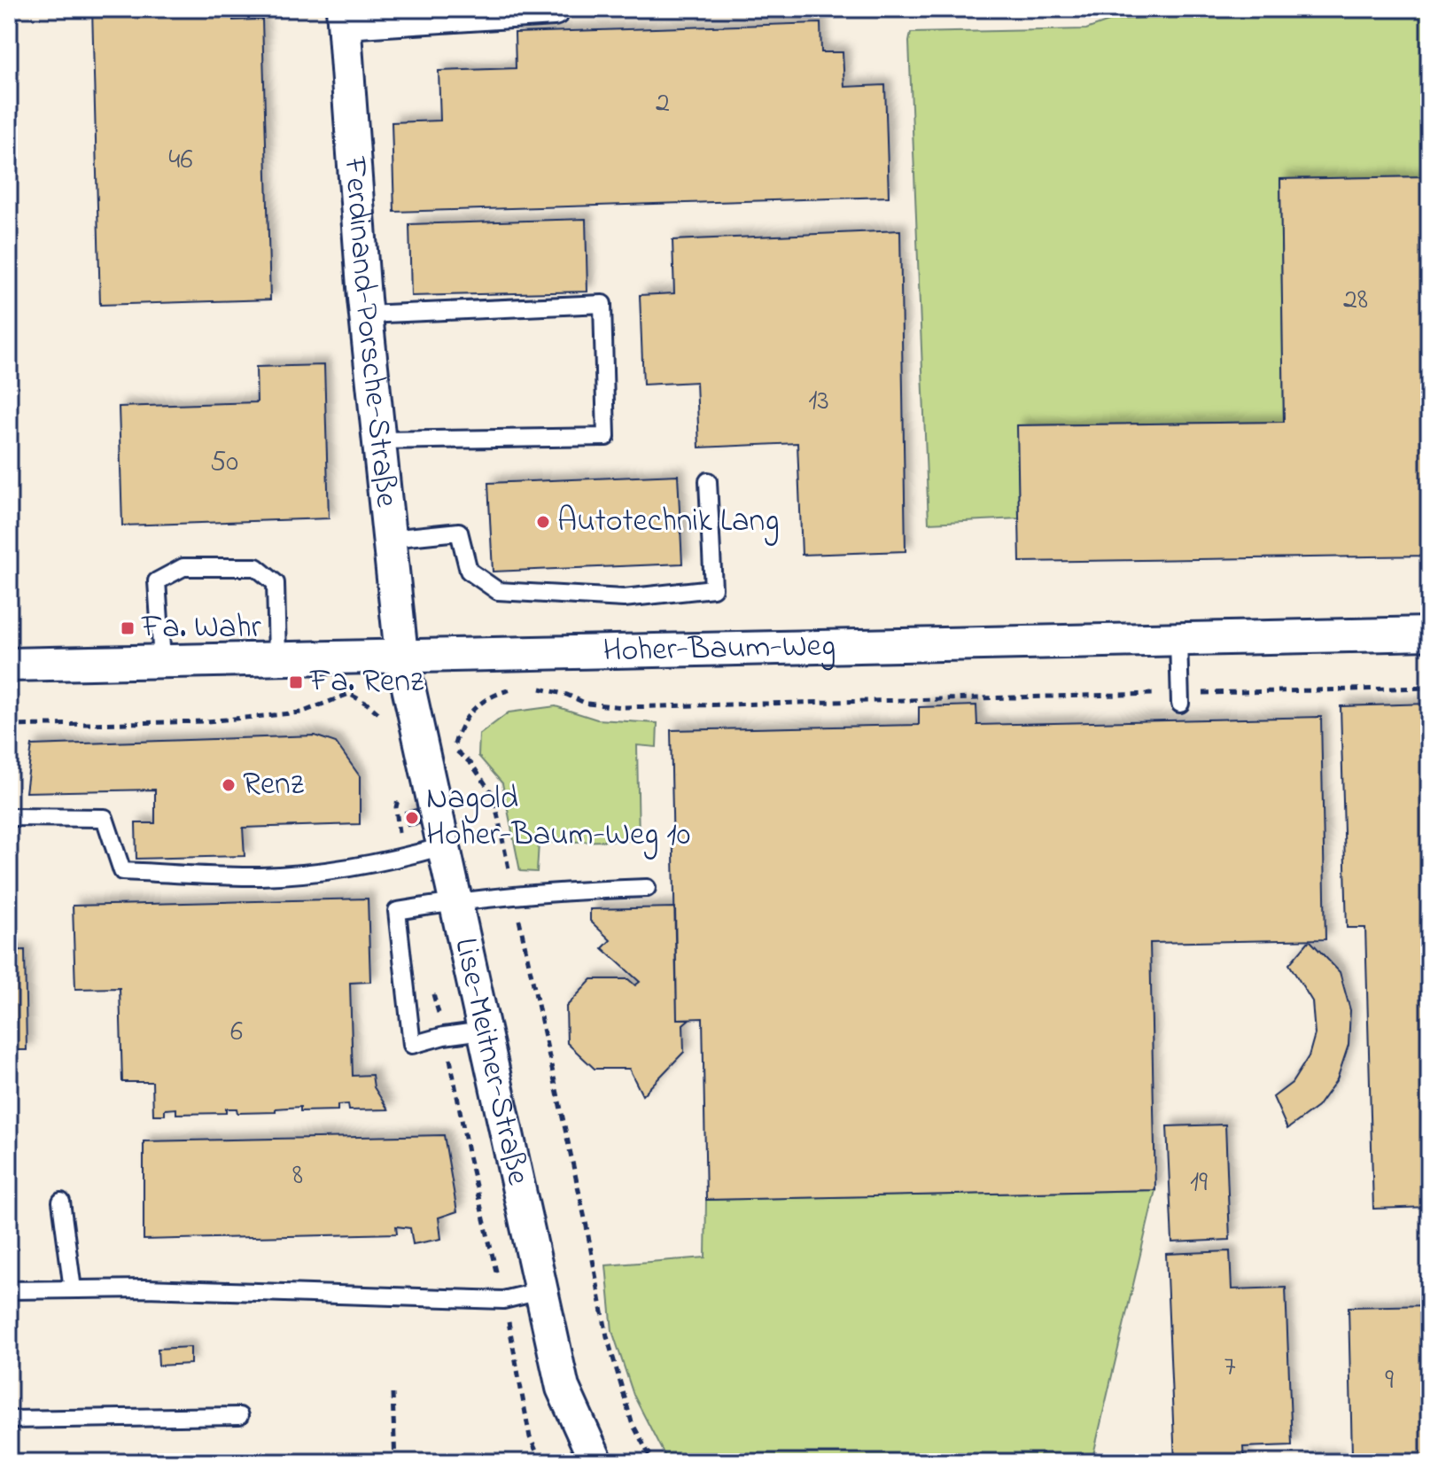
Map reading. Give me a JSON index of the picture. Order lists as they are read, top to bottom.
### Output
{
  "streets": {
    "street": ["Ferdinand-Porsche-Straße", "Hoher-Baum-Weg", "Lise-Meitner-Straße"]
  },
  "crossings": [
    ["Ferdinand-Porsche-Straße", "Hoher-Baum-Weg"],
    ["Ferdinand-Porsche-Straße", "Lise-Meitner-Straße"],
    ["Hoher-Baum-Weg", "Lise-Meitner-Straße"]
  ],
  "places": {
    "other": ["Autotechnik Lang", "Renz", "Nagold Hoher-Baum-Weg 10"],
    "transit": ["Fa. Wahr", "Fa. Renz"]
  },
  "house_numbers": [
    "2",
    "46",
    "28",
    "13",
    "50",
    "6",
    "8",
    "19",
    "7",
    "9"
  ]
}
